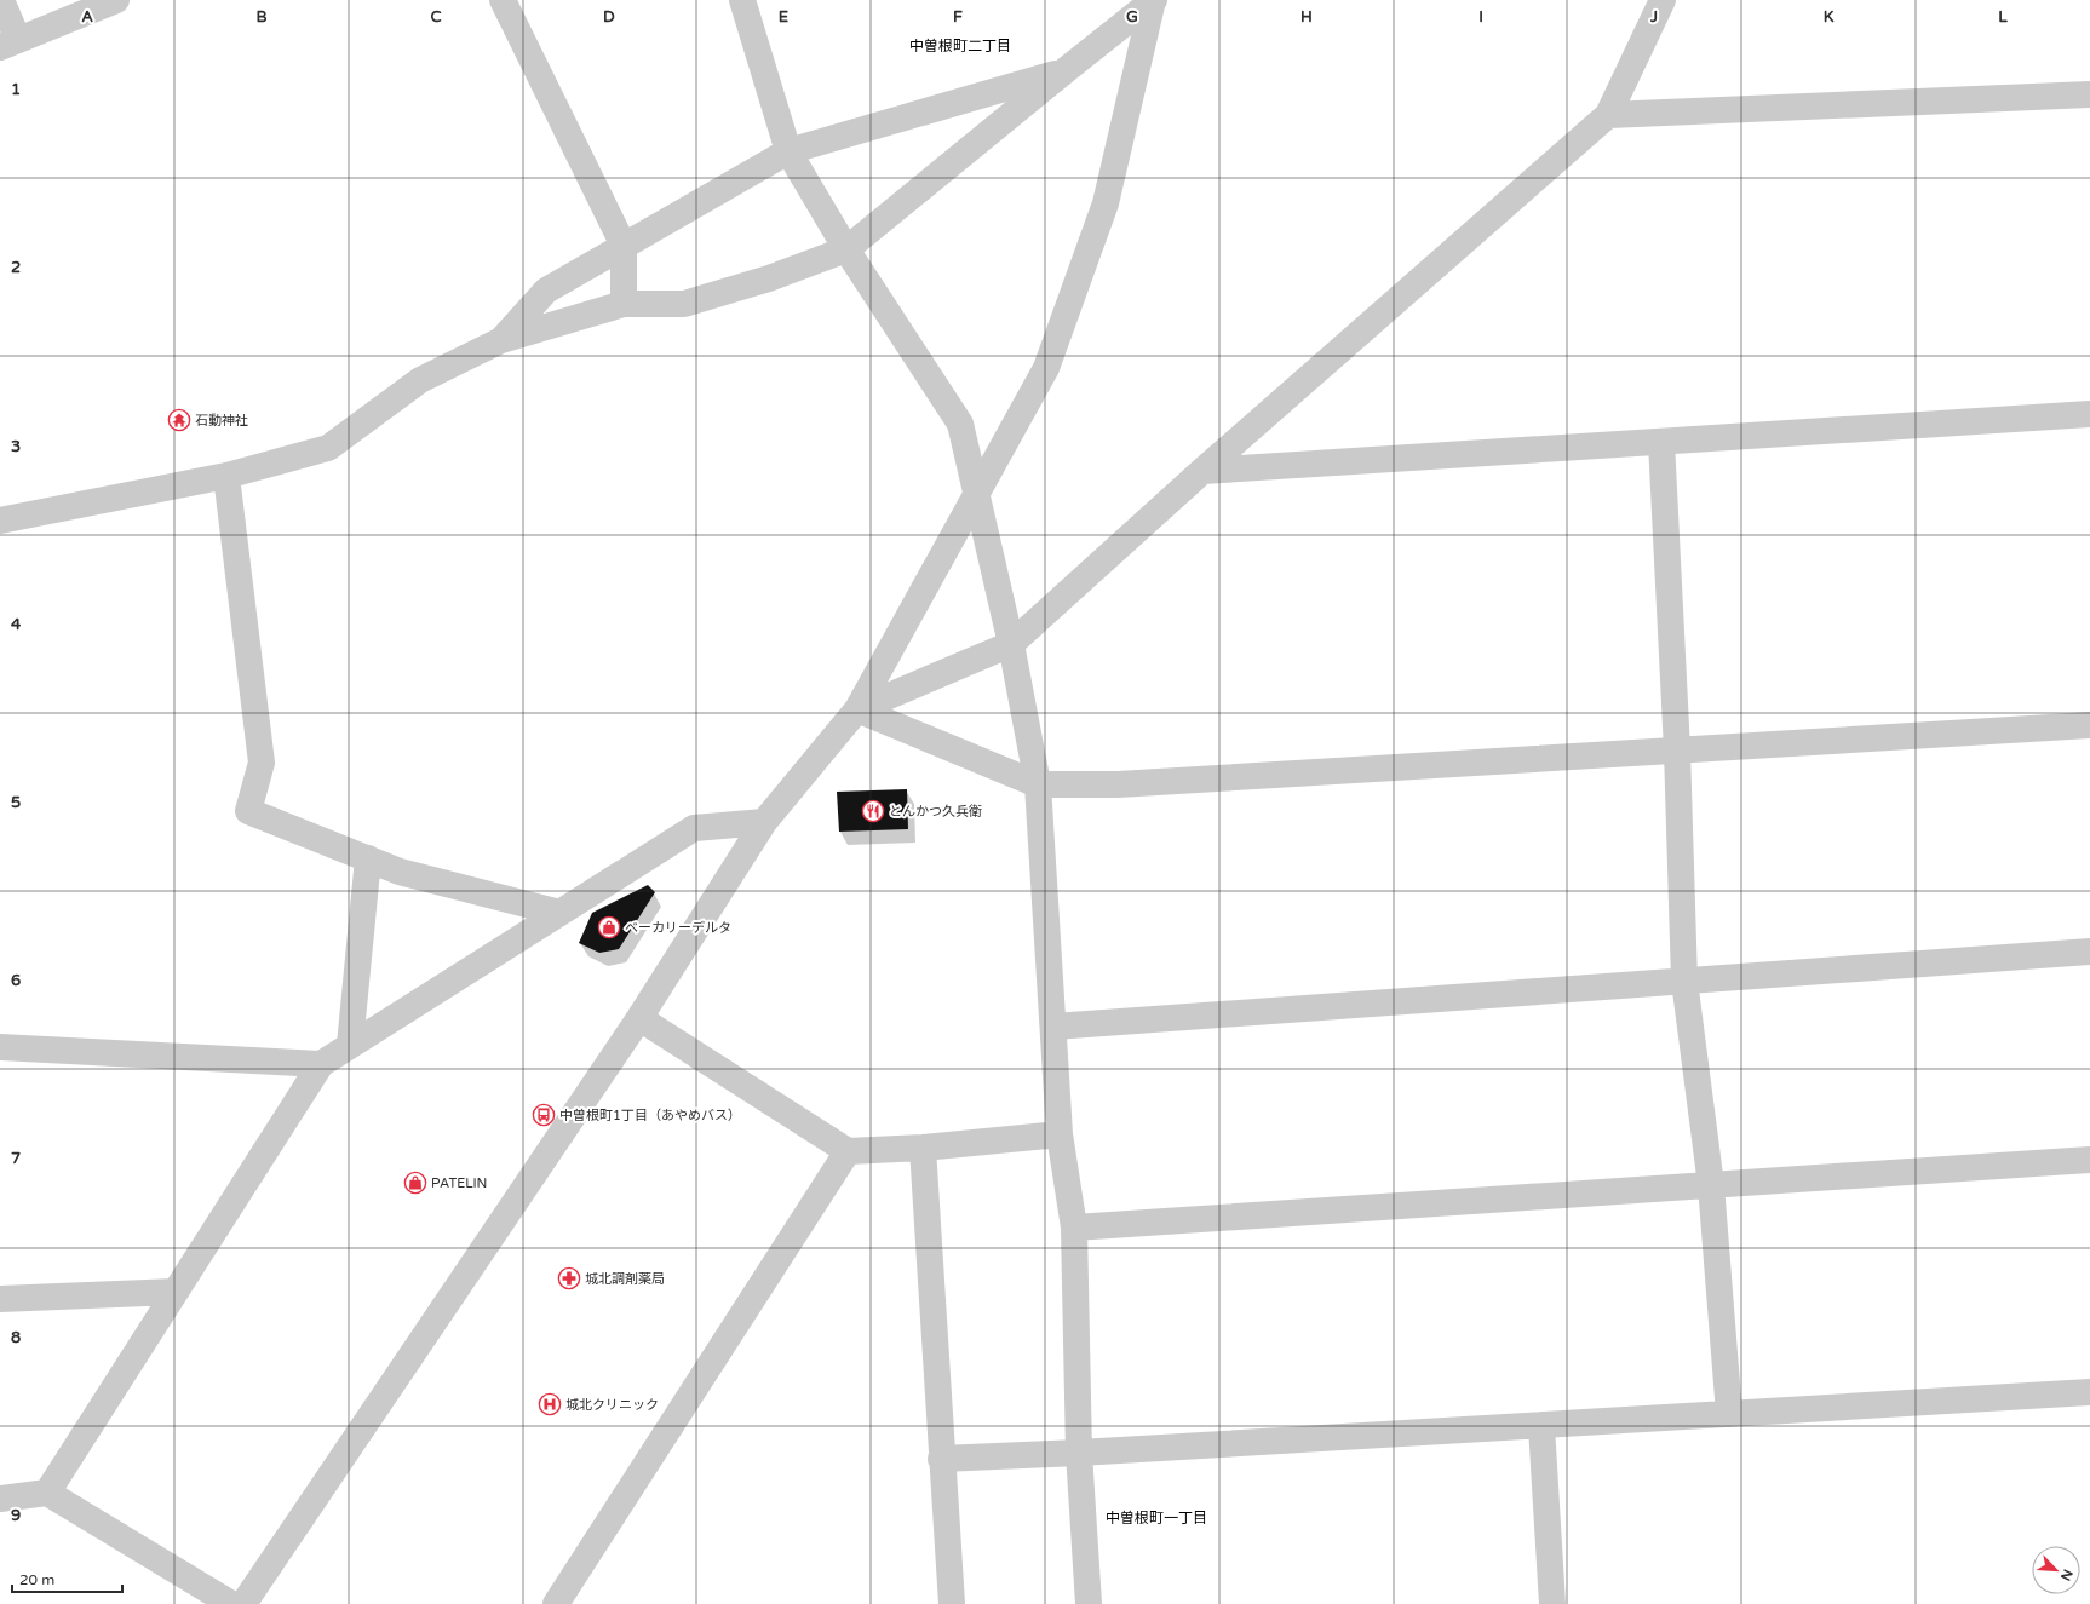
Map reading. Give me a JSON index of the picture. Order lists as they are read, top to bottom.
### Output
{
  "districts": ["中曽根町二丁目", "中曽根町一丁目"],
  "places": {
    "temple": ["石動神社"],
    "restaurant": ["とんかつ久兵衛"],
    "shop": ["ベーカリーデルタ", "PATELIN"],
    "bus stop": ["中曽根町1丁目（あやめバス）"],
    "pharmacy": ["城北調剤薬局"],
    "hospital": ["城北クリニック"]
  },
  "scale_bar": "20 m",
  "north": "bottom right",
  "grid": {
    "columns": [
      "A",
      "B",
      "C",
      "D",
      "E",
      "F",
      "G",
      "H",
      "I",
      "J",
      "K",
      "L"
    ],
    "rows": [
      "1",
      "2",
      "3",
      "4",
      "5",
      "6",
      "7",
      "8",
      "9"
    ]
  }
}
